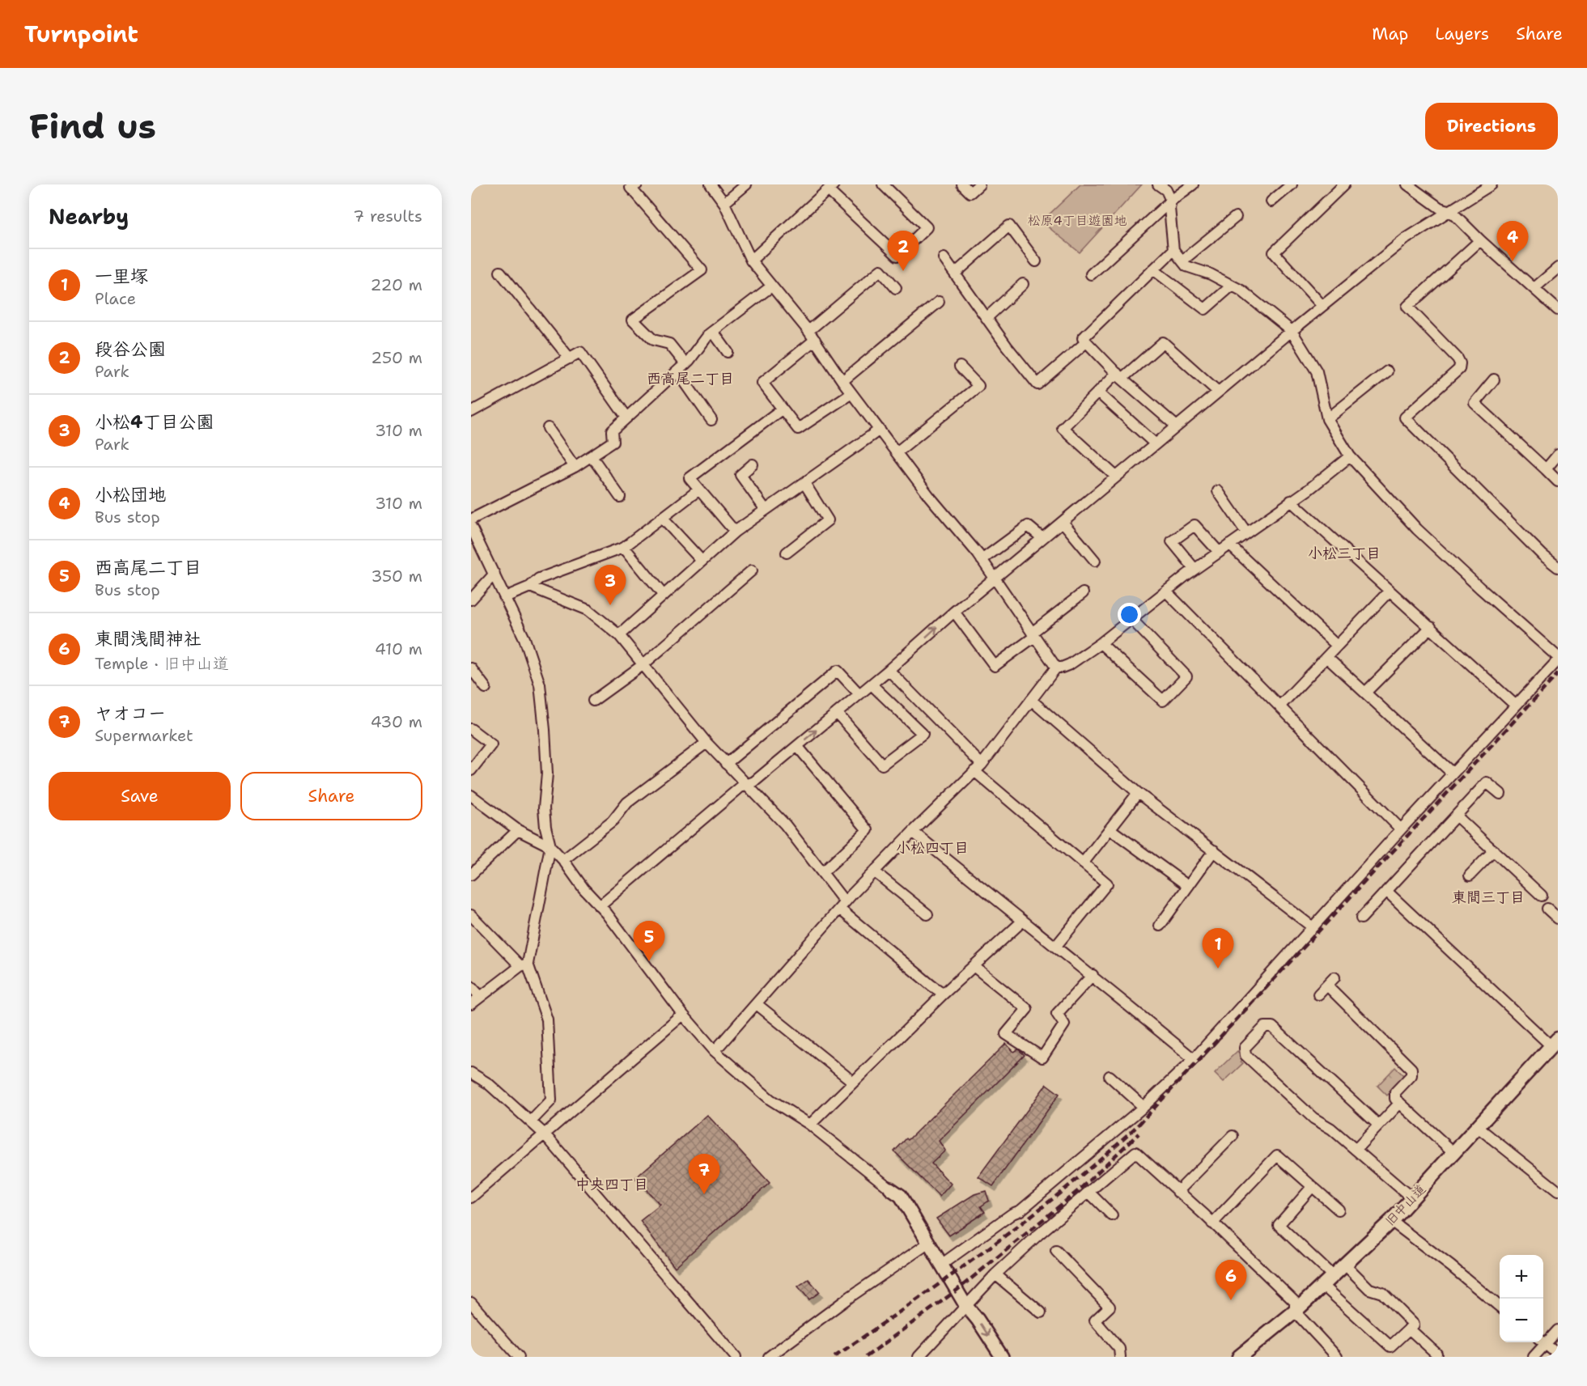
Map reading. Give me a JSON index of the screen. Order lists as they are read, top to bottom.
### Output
{
  "streets": {
    "main road": ["旧中山道"]
  },
  "districts": [
    "西高尾二丁目",
    "小松三丁目",
    "小松四丁目",
    "東間三丁目",
    "中央四丁目"
  ],
  "parks": ["松原4丁目遊園地"],
  "page": {
    "header": "Turnpoint",
    "nav": ["Map", "Layers", "Share"],
    "buttons": [
      "Directions",
      ["Save", "Share"]
    ],
    "title": "Find us",
    "heading": ["Nearby", "7 results"],
    "pins": [
      "4",
      "2",
      "3",
      "5",
      "1",
      "7",
      "6"
    ],
    "list": [
      {
        "mark": "1",
        "name": "一里塚",
        "note": "Place",
        "value": "220 m"
      },
      {
        "mark": "2",
        "name": "段谷公園",
        "note": "Park",
        "value": "250 m"
      },
      {
        "mark": "3",
        "name": "小松4丁目公園",
        "note": "Park",
        "value": "310 m"
      },
      {
        "mark": "4",
        "name": "小松団地",
        "note": "Bus stop",
        "value": "310 m"
      },
      {
        "mark": "5",
        "name": "西高尾二丁目",
        "note": "Bus stop",
        "value": "350 m"
      },
      {
        "mark": "6",
        "name": "東間浅間神社",
        "note": "Temple · 旧中山道",
        "value": "410 m"
      },
      {
        "mark": "7",
        "name": "ヤオコー",
        "note": "Supermarket",
        "value": "430 m"
      }
    ],
    "map_buttons": ["+", "−"]
  }
}
